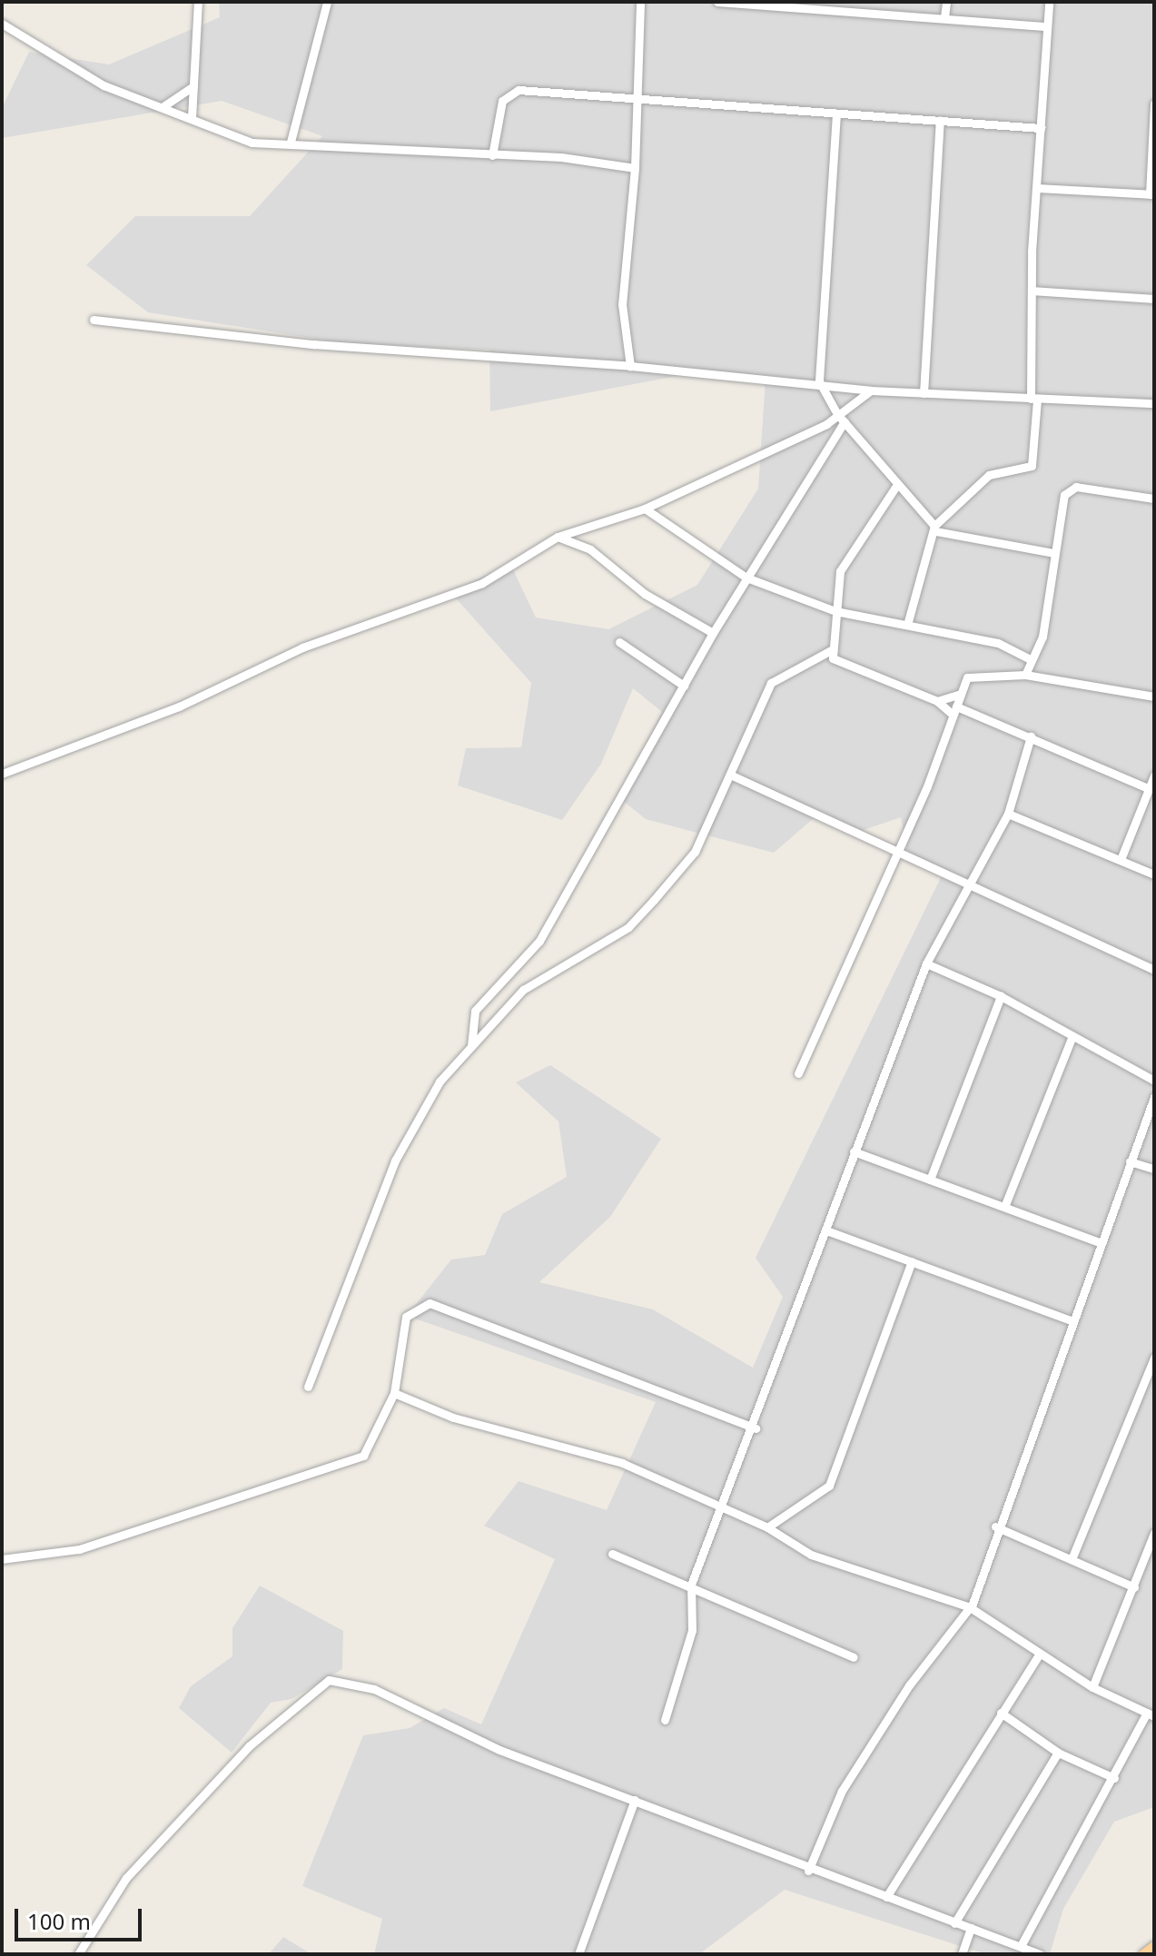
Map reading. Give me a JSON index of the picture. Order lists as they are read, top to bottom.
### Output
{
  "scale_bar": "100 m"
}
